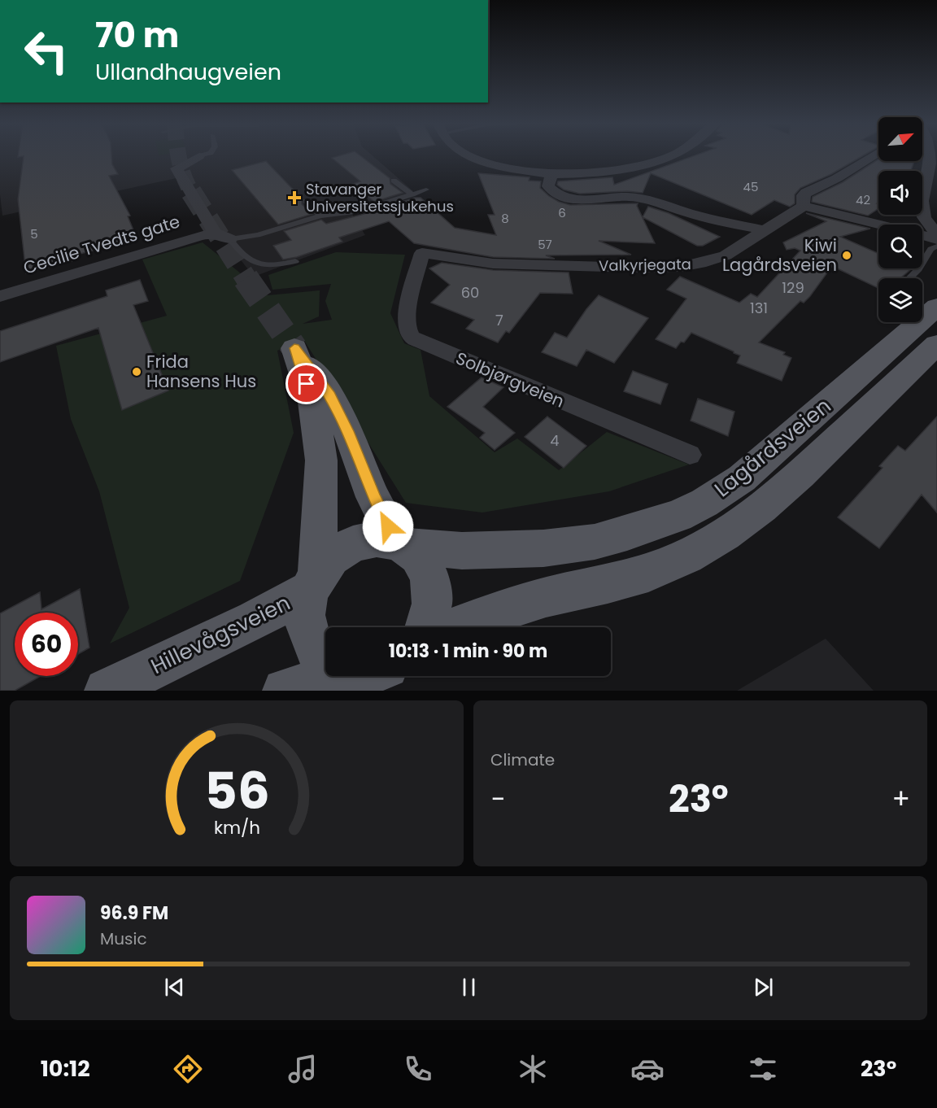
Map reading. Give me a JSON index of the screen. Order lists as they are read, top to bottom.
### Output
{
  "streets": {
    "main road": ["Lagårdsveien", "Hillevågsveien"],
    "street": ["Cecilie Tvedts gate", "Valkyrjegata", "Solbjørgveien"]
  },
  "crossings": [
    ["Valkyrjegata", "Solbjørgveien"],
    ["Lagårdsveien", "Hillevågsveien"]
  ],
  "places": {
    "health": ["Stavanger Universitetssjukehus"],
    "other": ["Kiwi Lagårdsveien", "Frida Hansens Hus"]
  },
  "house_numbers": [
    "45",
    "42",
    "6",
    "8",
    "5",
    "57",
    "129",
    "60",
    "131",
    "7",
    "4"
  ],
  "north": "top right",
  "page": {
    "turn": ["70 m", "Ullandhaugveien"],
    "limit": "60",
    "trip": "10:13 · 1 min · 90 m",
    "tile": "Climate",
    "heat": ["−", "23°", "+"],
    "song": ["96.9 FM", "Music"],
    "tabs": ["10:12", "23°"],
    "gauge": ["56", "km/h"]
  }
}
